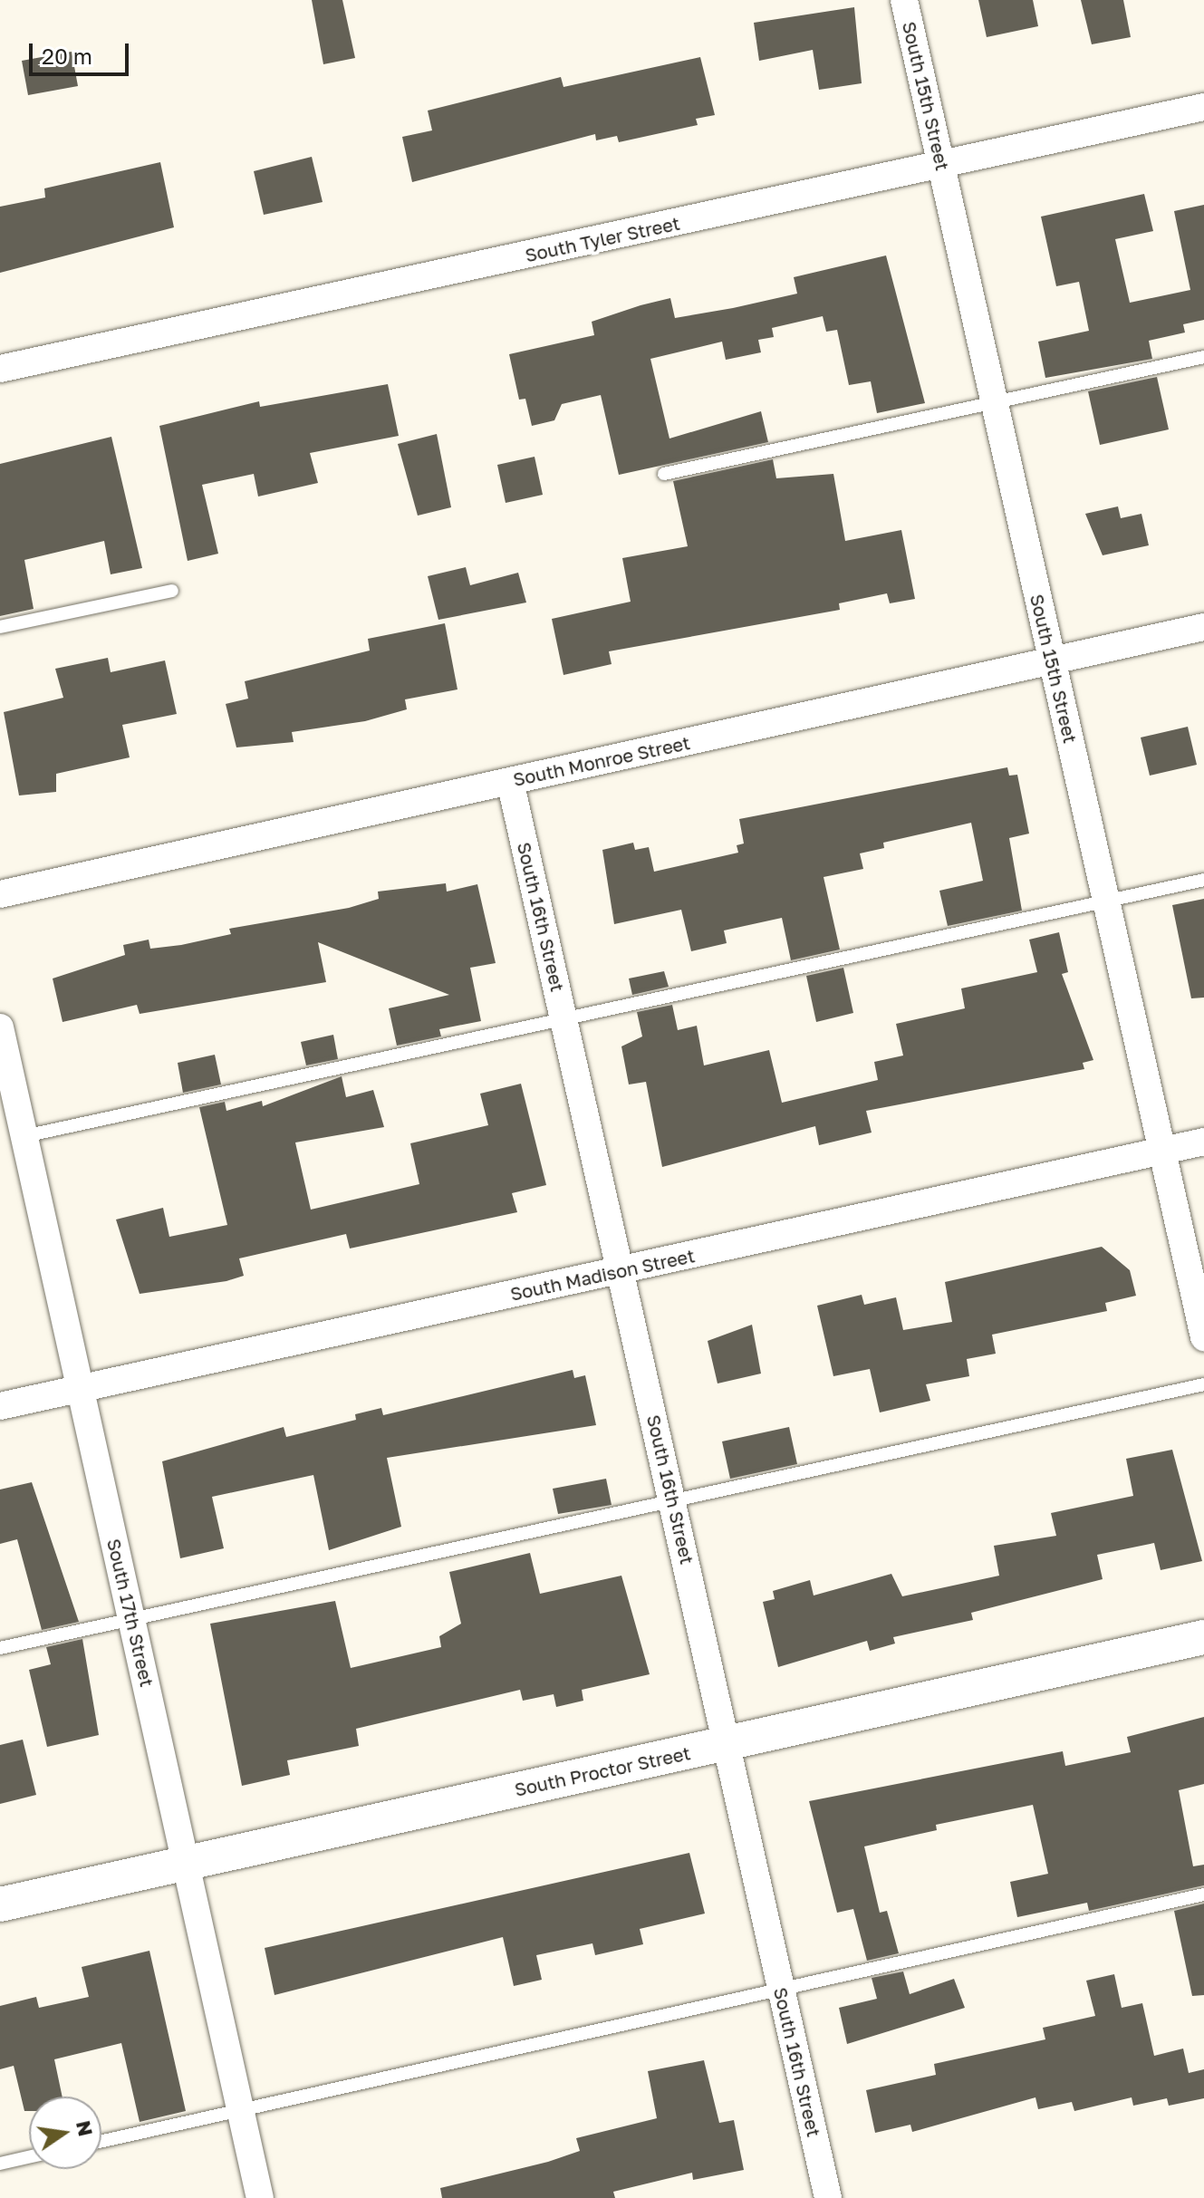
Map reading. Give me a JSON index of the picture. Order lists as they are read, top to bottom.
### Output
{
  "streets": {
    "street": [
      "South 15th Street",
      "South Tyler Street",
      "South Monroe Street",
      "South 16th Street",
      "South Madison Street",
      "South 17th Street",
      "South Proctor Street"
    ]
  },
  "crossings": [
    ["South 15th Street", "South Tyler Street"],
    ["South 15th Street", "South Monroe Street"],
    ["South 15th Street", "South Madison Street"],
    ["South Monroe Street", "South 16th Street"],
    ["South 16th Street", "South Madison Street"],
    ["South 16th Street", "South Proctor Street"],
    ["South Madison Street", "South 17th Street"],
    ["South 17th Street", "South Proctor Street"]
  ],
  "scale_bar": "20 m",
  "north": "right"
}
